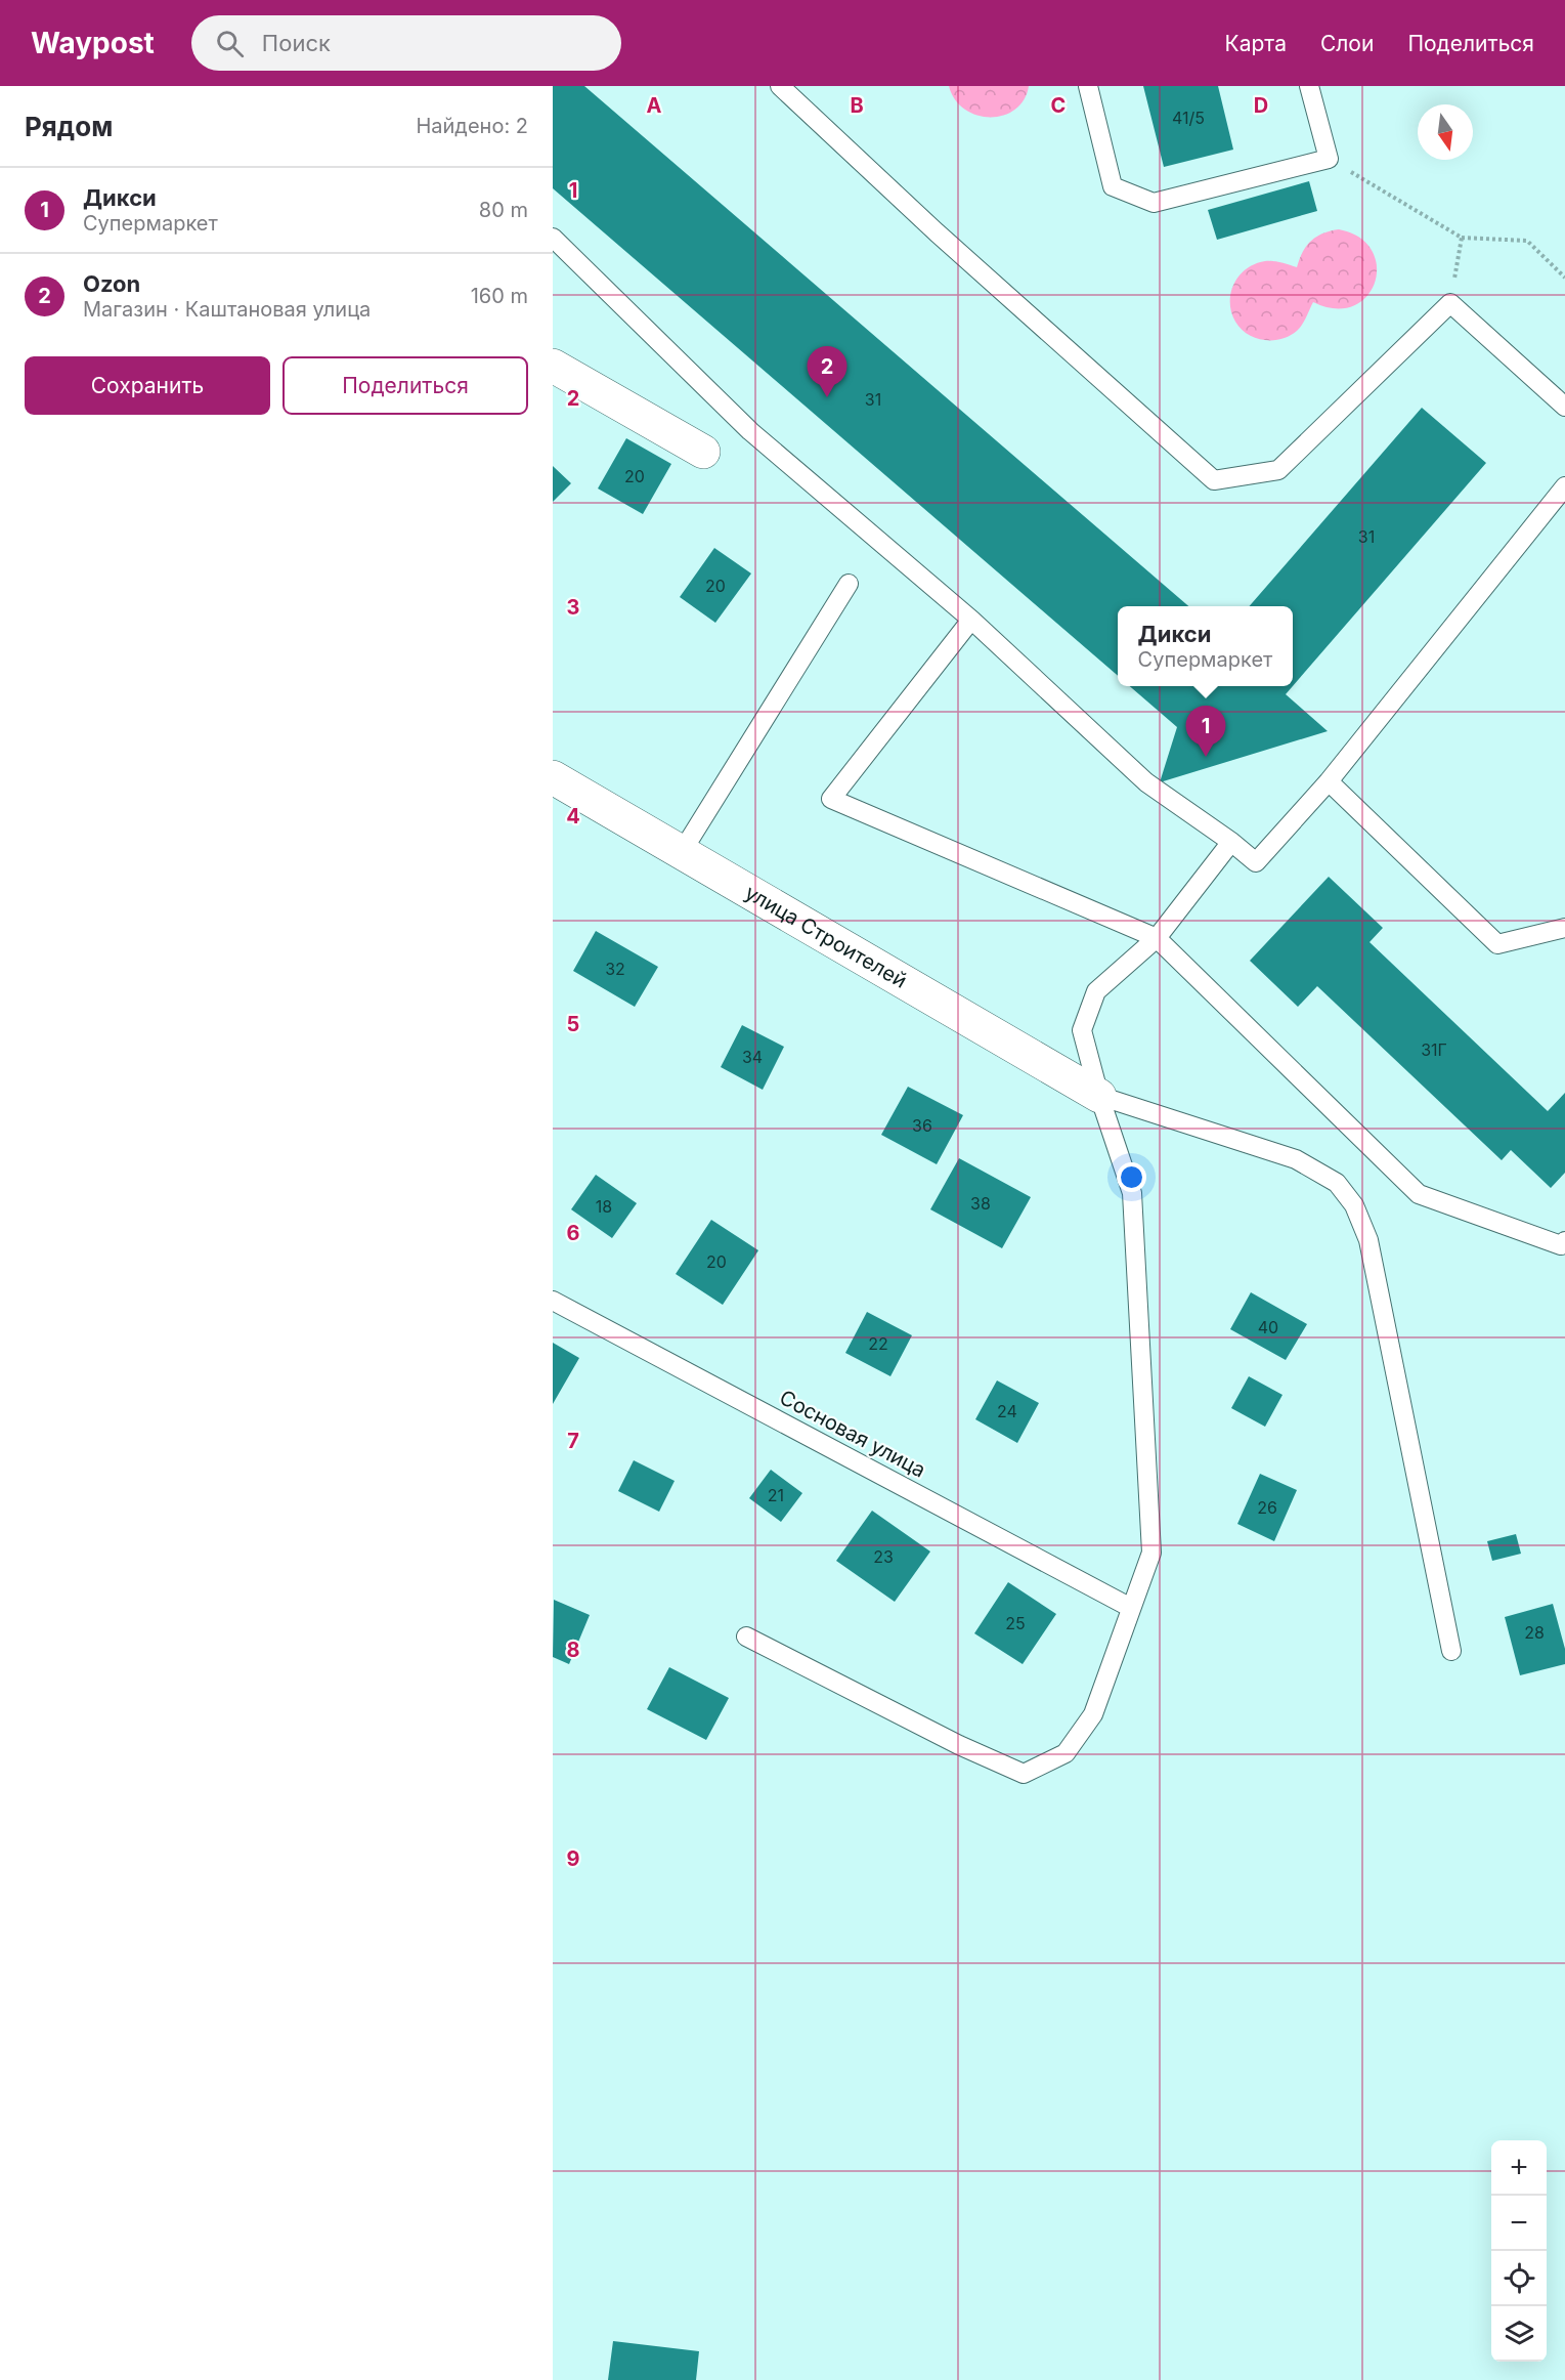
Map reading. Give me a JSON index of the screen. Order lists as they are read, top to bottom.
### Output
{
  "streets": {
    "street": ["улица Строителей"],
    "lane": ["Сосновая улица"]
  },
  "house_numbers": [
    "41/5",
    "31",
    "20",
    "31",
    "20",
    "32",
    "31Г",
    "34",
    "36",
    "38",
    "18",
    "20",
    "40",
    "22",
    "24",
    "21",
    "26",
    "23",
    "25",
    "28"
  ],
  "north": "bottom",
  "page": {
    "header": "Waypost",
    "search": "Поиск",
    "nav": ["Карта", "Слои", "Поделиться"],
    "heading": ["Рядом", "Найдено: 2"],
    "list": [
      {
        "mark": "1",
        "name": "Дикси",
        "note": "Супермаркет",
        "value": "80 m"
      },
      {
        "mark": "2",
        "name": "Ozon",
        "note": "Магазин · Каштановая улица",
        "value": "160 m"
      }
    ],
    "buttons": ["Сохранить", "Поделиться"],
    "pins": ["2", "1"],
    "popup": ["Дикси", "Супермаркет"],
    "map_buttons": ["+", "−"]
  },
  "grid": {
    "columns": [
      "A",
      "B",
      "C",
      "D"
    ],
    "rows": [
      "1",
      "2",
      "3",
      "4",
      "5",
      "6",
      "7",
      "8",
      "9"
    ]
  }
}
